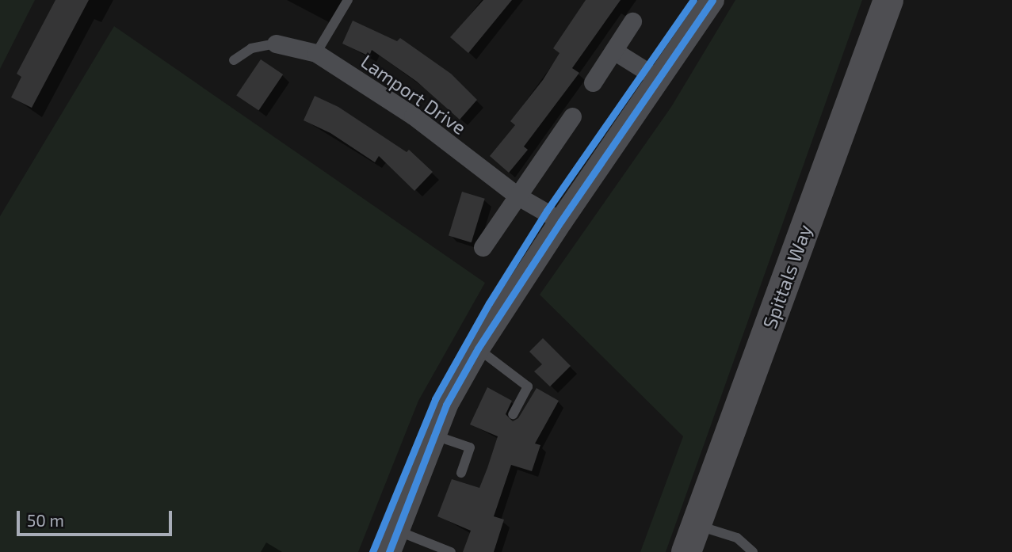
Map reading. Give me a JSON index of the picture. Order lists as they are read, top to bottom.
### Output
{
  "streets": {
    "highway": ["Spittals Way"],
    "street": ["Lamport Drive"]
  },
  "scale_bar": "50 m"
}
